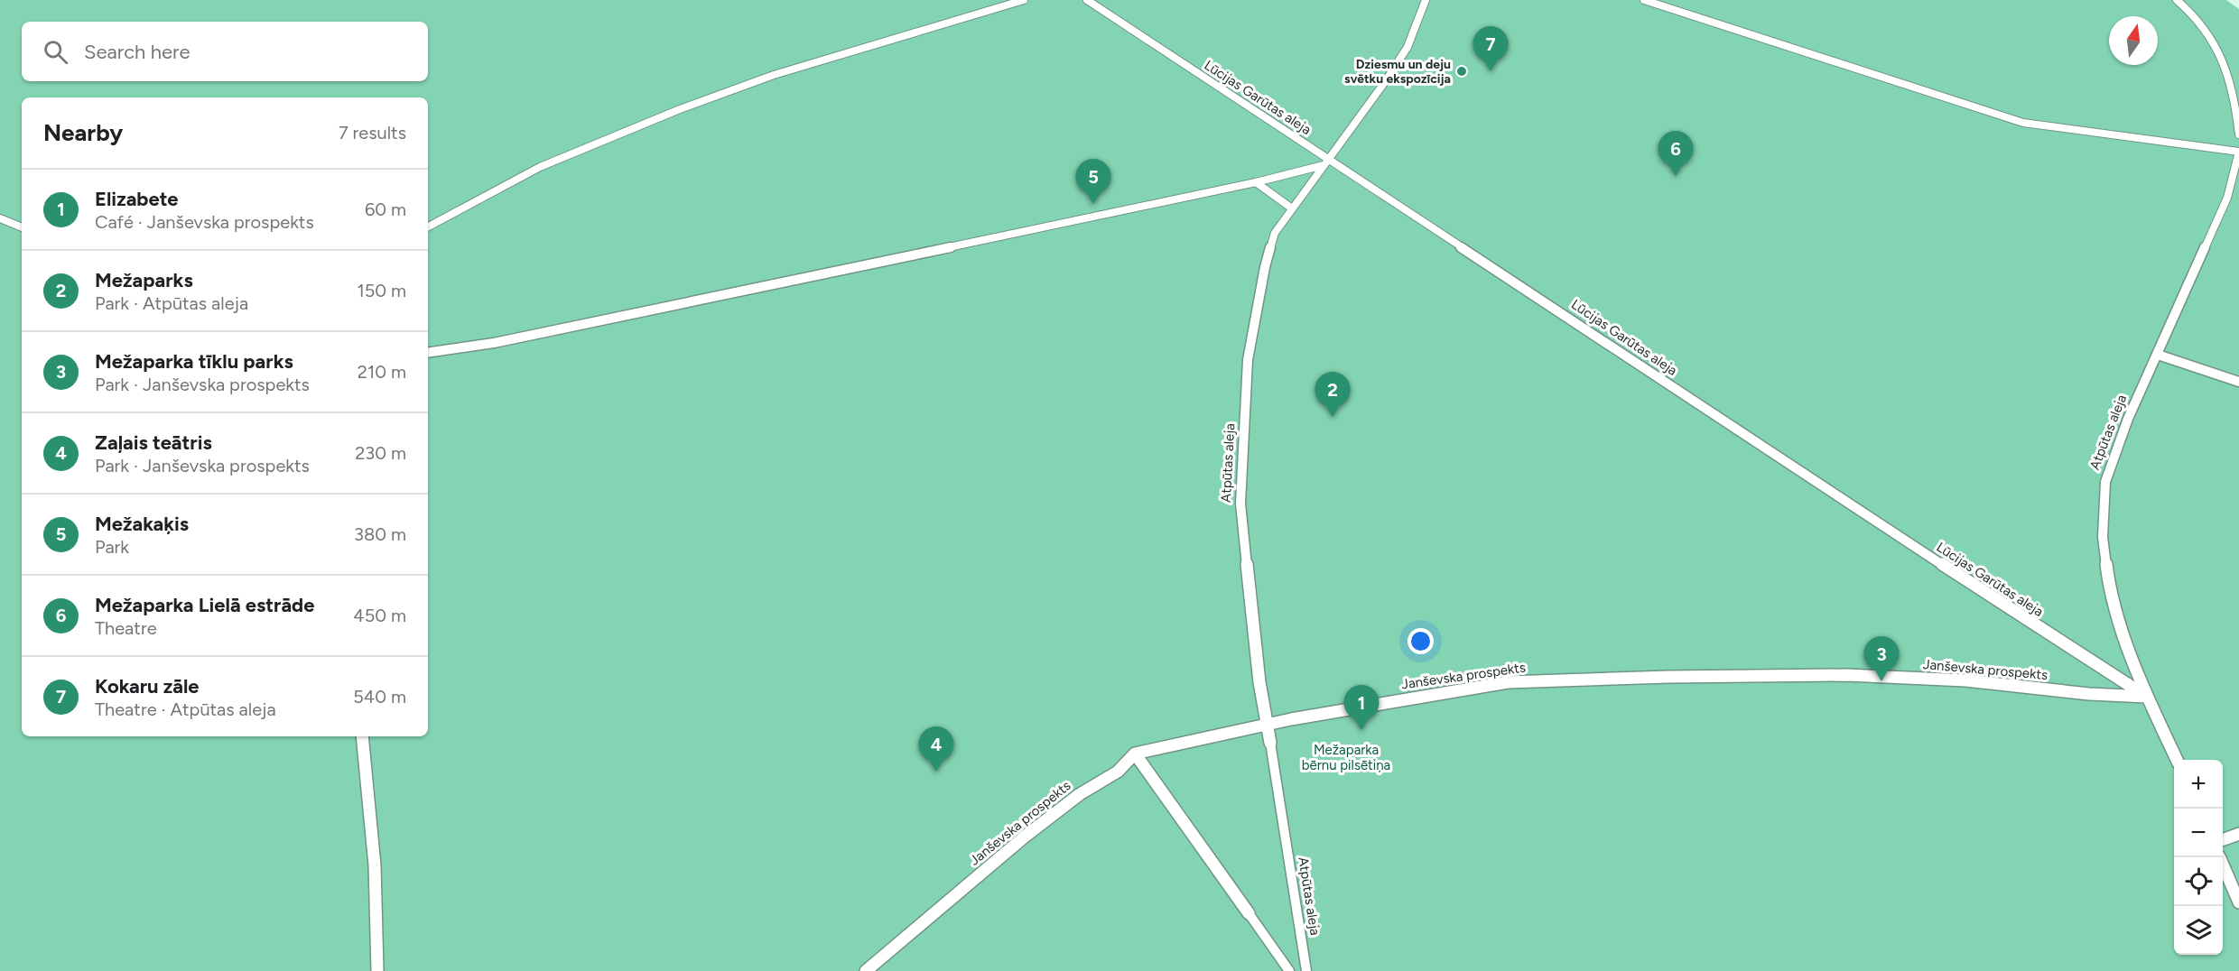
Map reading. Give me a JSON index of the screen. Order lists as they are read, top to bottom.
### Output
{
  "streets": {
    "street": ["Lūcijas Garūtas aleja", "Atpūtas aleja", "Janševska prospekts"]
  },
  "crossings": [
    ["Lūcijas Garūtas aleja", "Atpūtas aleja"],
    ["Lūcijas Garūtas aleja", "Janševska prospekts"],
    ["Atpūtas aleja", "Janševska prospekts"]
  ],
  "parks": ["Mežaparka bērnu pilsētiņa"],
  "places": ["Dziesmu un deju svētku ekspozīcija"],
  "north": "top",
  "page": {
    "search": "Search here",
    "pins": [
      "7",
      "6",
      "5",
      "2",
      "3",
      "1",
      "4"
    ],
    "heading": ["Nearby", "7 results"],
    "list": [
      {
        "mark": "1",
        "name": "Elizabete",
        "note": "Café · Janševska prospekts",
        "value": "60 m"
      },
      {
        "mark": "2",
        "name": "Mežaparks",
        "note": "Park · Atpūtas aleja",
        "value": "150 m"
      },
      {
        "mark": "3",
        "name": "Mežaparka tīklu parks",
        "note": "Park · Janševska prospekts",
        "value": "210 m"
      },
      {
        "mark": "4",
        "name": "Zaļais teātris",
        "note": "Park · Janševska prospekts",
        "value": "230 m"
      },
      {
        "mark": "5",
        "name": "Mežakaķis",
        "note": "Park",
        "value": "380 m"
      },
      {
        "mark": "6",
        "name": "Mežaparka Lielā estrāde",
        "note": "Theatre",
        "value": "450 m"
      },
      {
        "mark": "7",
        "name": "Kokaru zāle",
        "note": "Theatre · Atpūtas aleja",
        "value": "540 m"
      }
    ],
    "map_buttons": ["+", "−"]
  }
}
